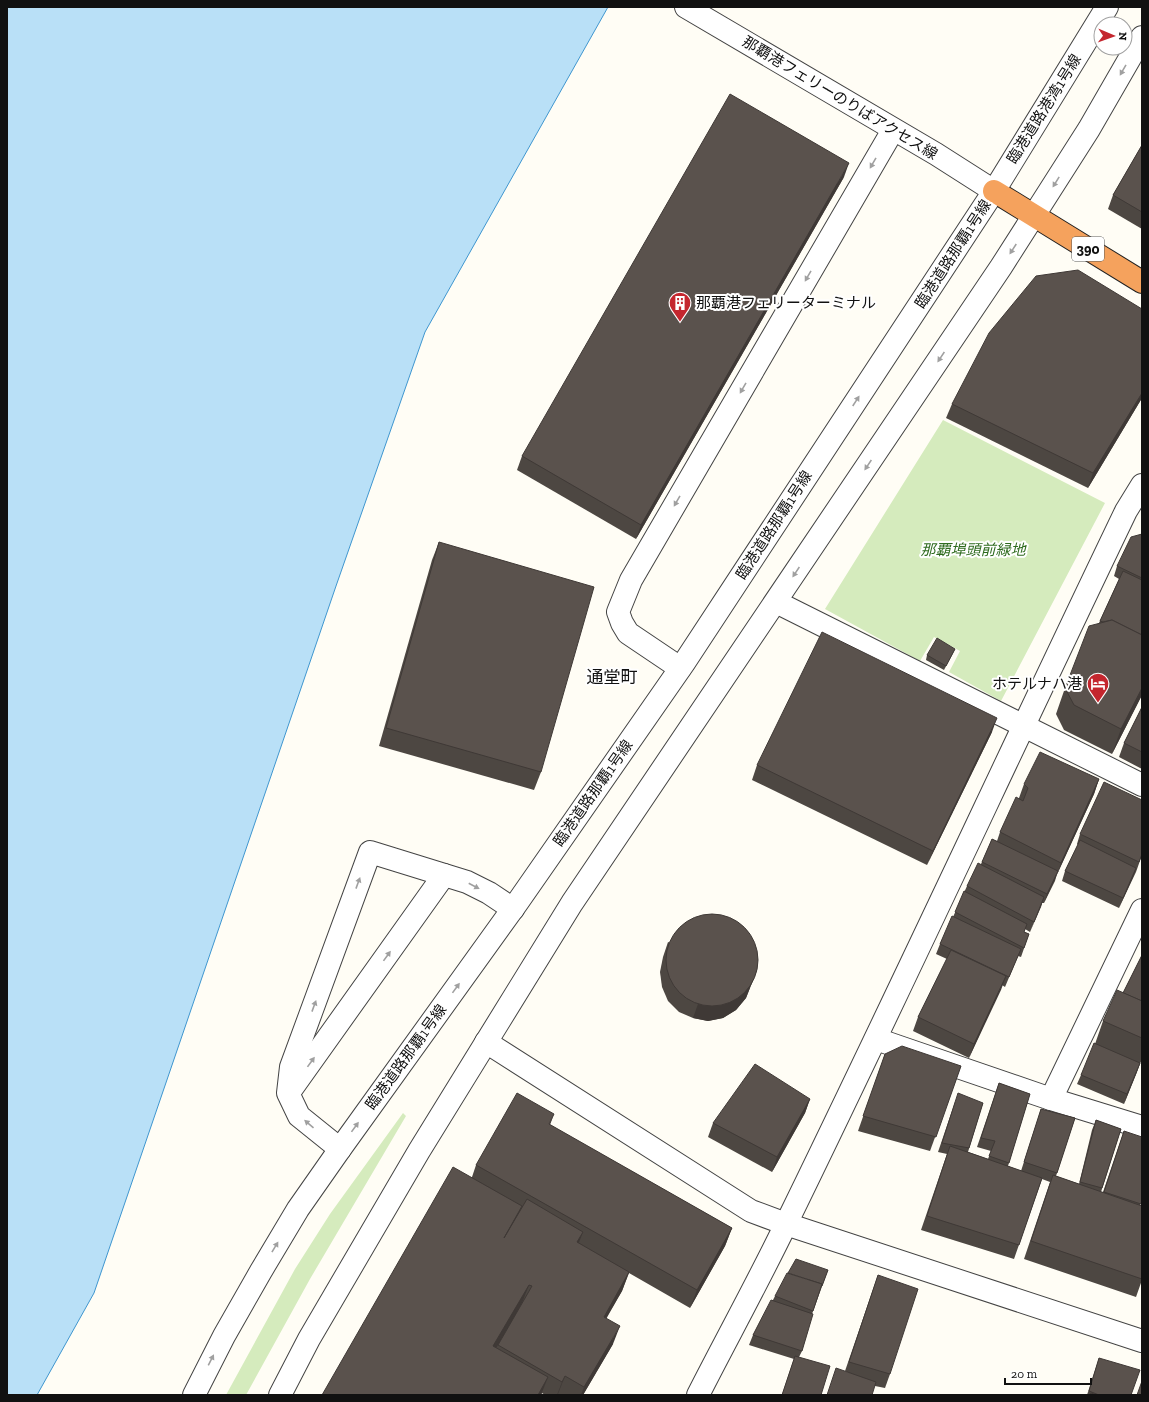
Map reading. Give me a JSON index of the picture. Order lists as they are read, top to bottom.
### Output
{
  "streets": {
    "highway": ["390"],
    "street": ["那覇港フェリーのりばアクセス線", "臨港道路港湾1号線", "臨港道路那覇1号線"]
  },
  "crossings": [
    ["那覇港フェリーのりばアクセス線", "臨港道路港湾1号線"],
    ["那覇港フェリーのりばアクセス線", "390"],
    ["那覇港フェリーのりばアクセス線", "臨港道路那覇1号線"],
    ["臨港道路港湾1号線", "390"],
    ["臨港道路港湾1号線", "臨港道路那覇1号線"],
    ["390", "臨港道路那覇1号線"]
  ],
  "districts": ["通堂町"],
  "parks": ["那覇埠頭前緑地"],
  "places": {
    "building": ["那覇港フェリーターミナル"],
    "hotel": ["ホテルナハ港"]
  },
  "scale_bar": "20 m",
  "north": "right"
}
